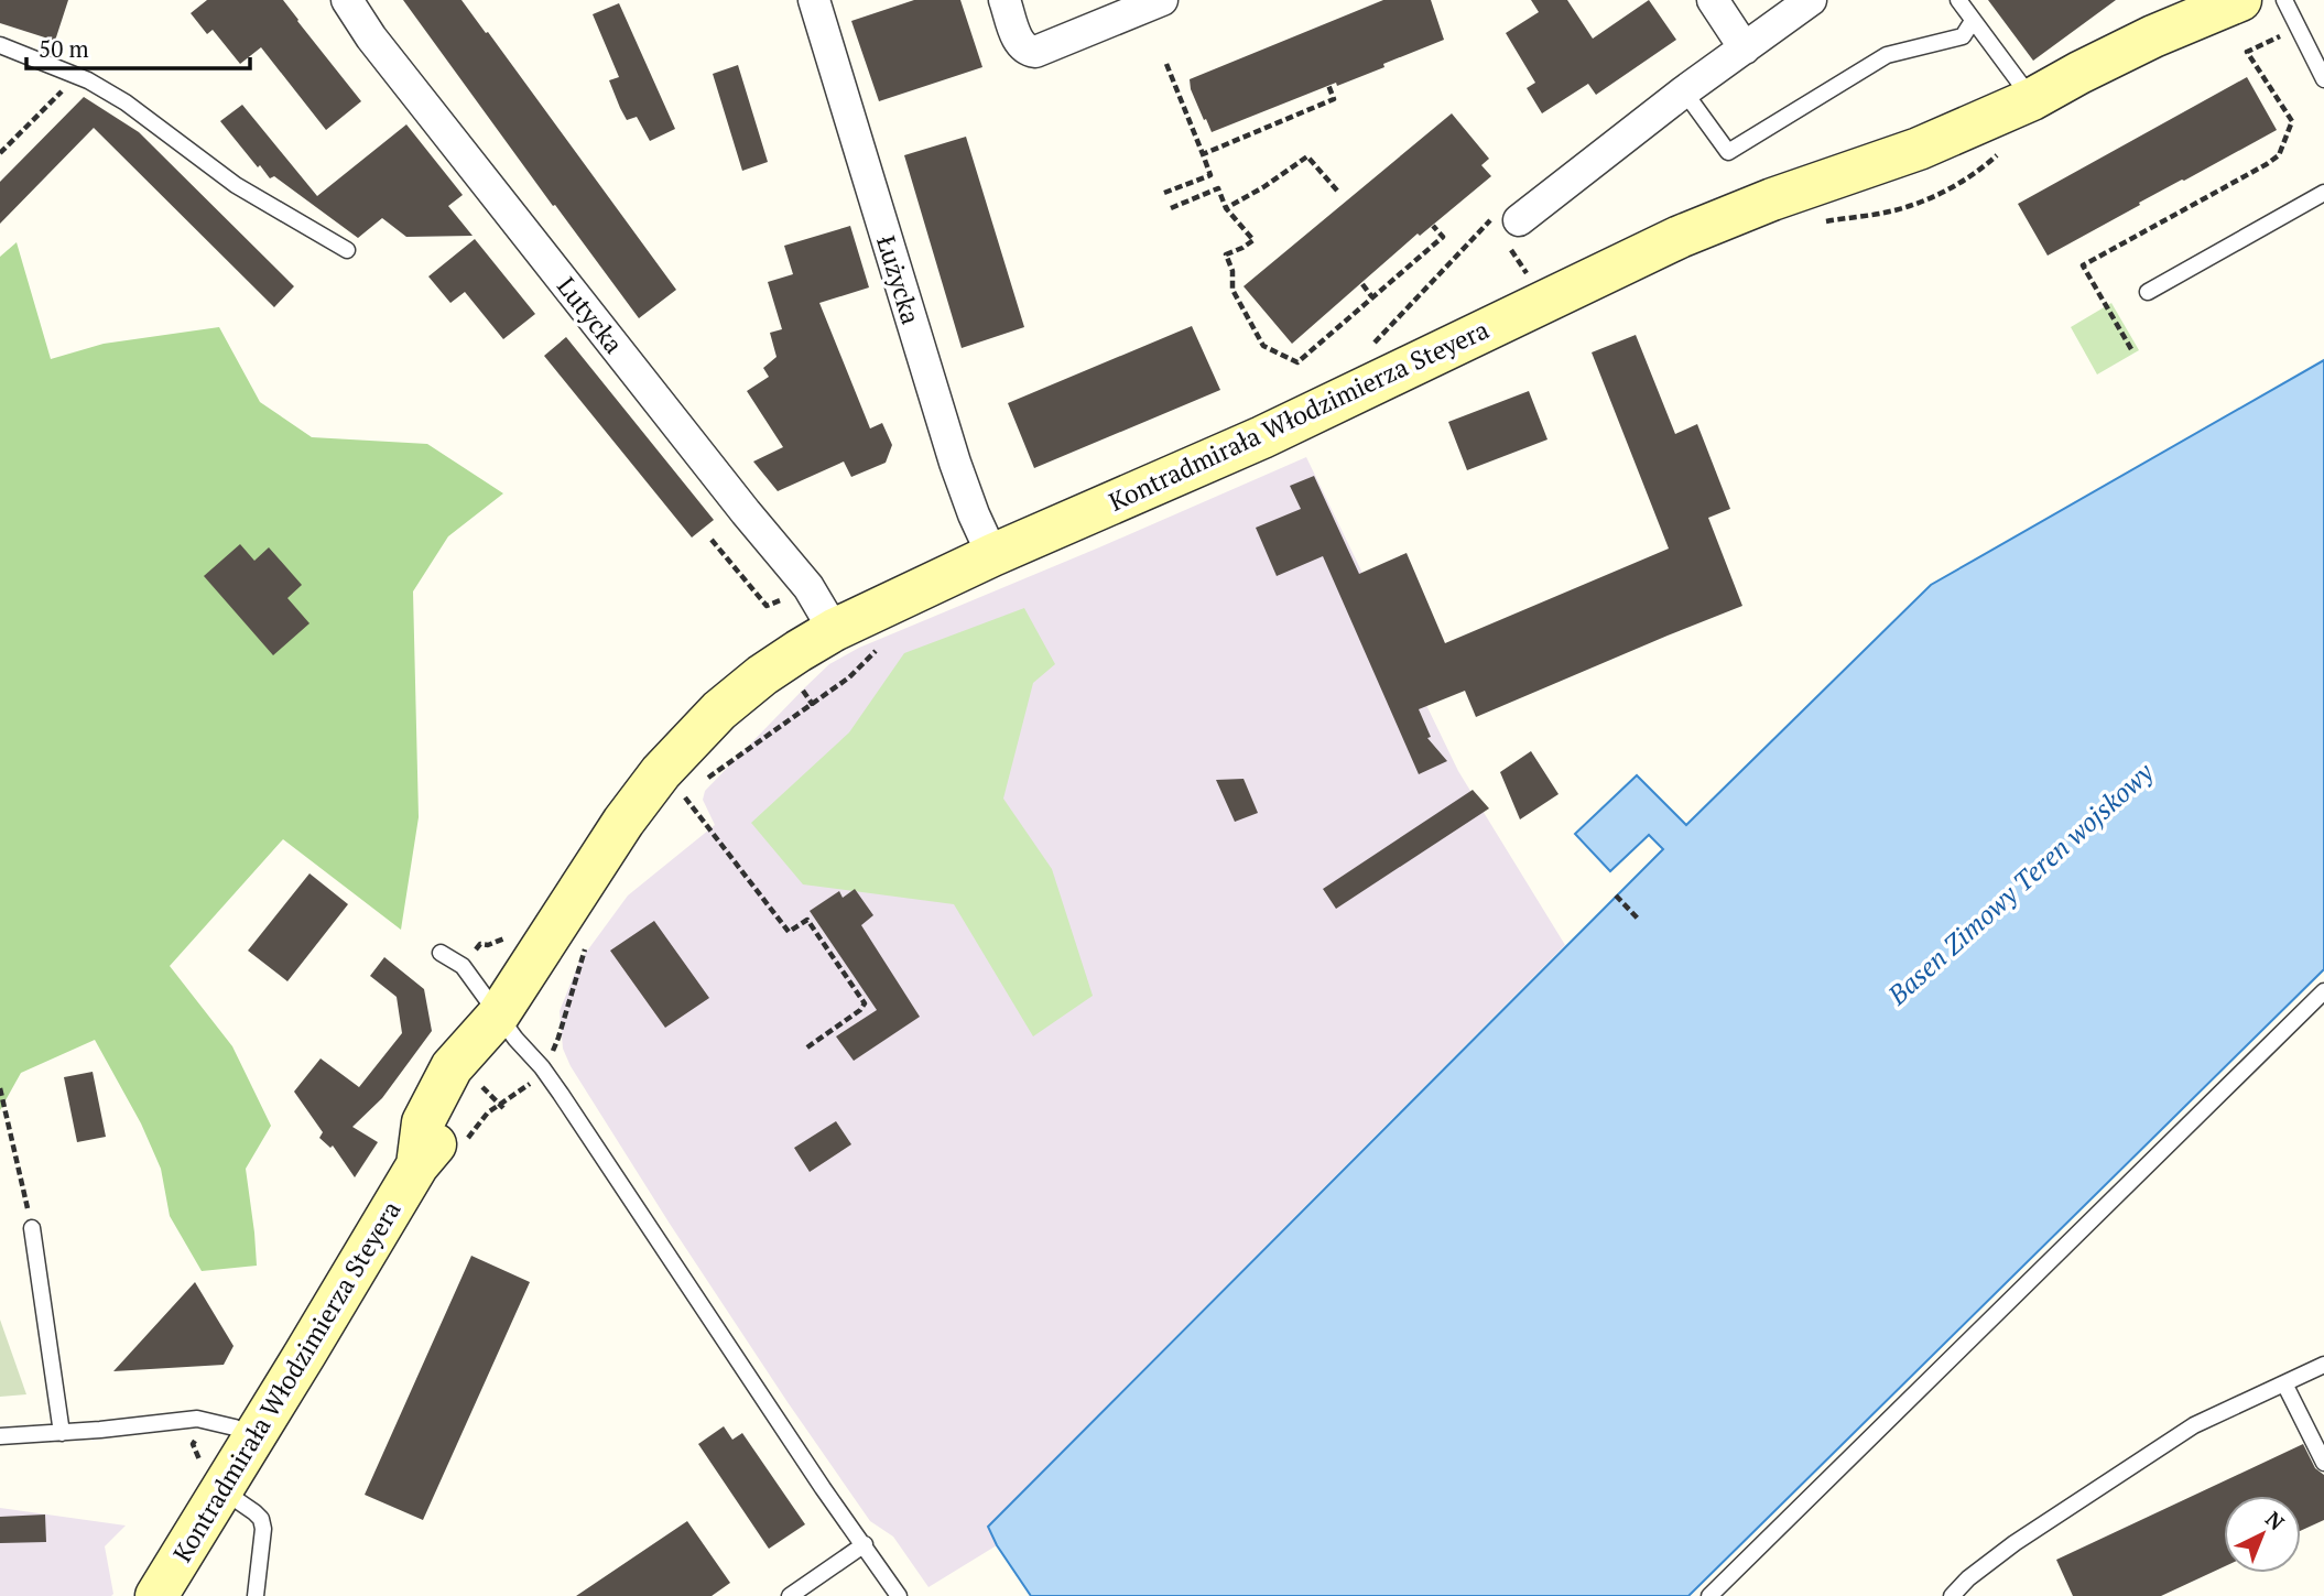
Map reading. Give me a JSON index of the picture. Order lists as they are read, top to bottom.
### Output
{
  "streets": {
    "street": ["Łużycka", "Lutycka", "Kontradmirała Włodzimierza Steyera"]
  },
  "crossings": [
    ["Łużycka", "Kontradmirała Włodzimierza Steyera"],
    ["Lutycka", "Kontradmirała Włodzimierza Steyera"]
  ],
  "water": ["Basen Zimowy Teren wojskowy"],
  "scale_bar": "50 m",
  "north": "top right"
}
